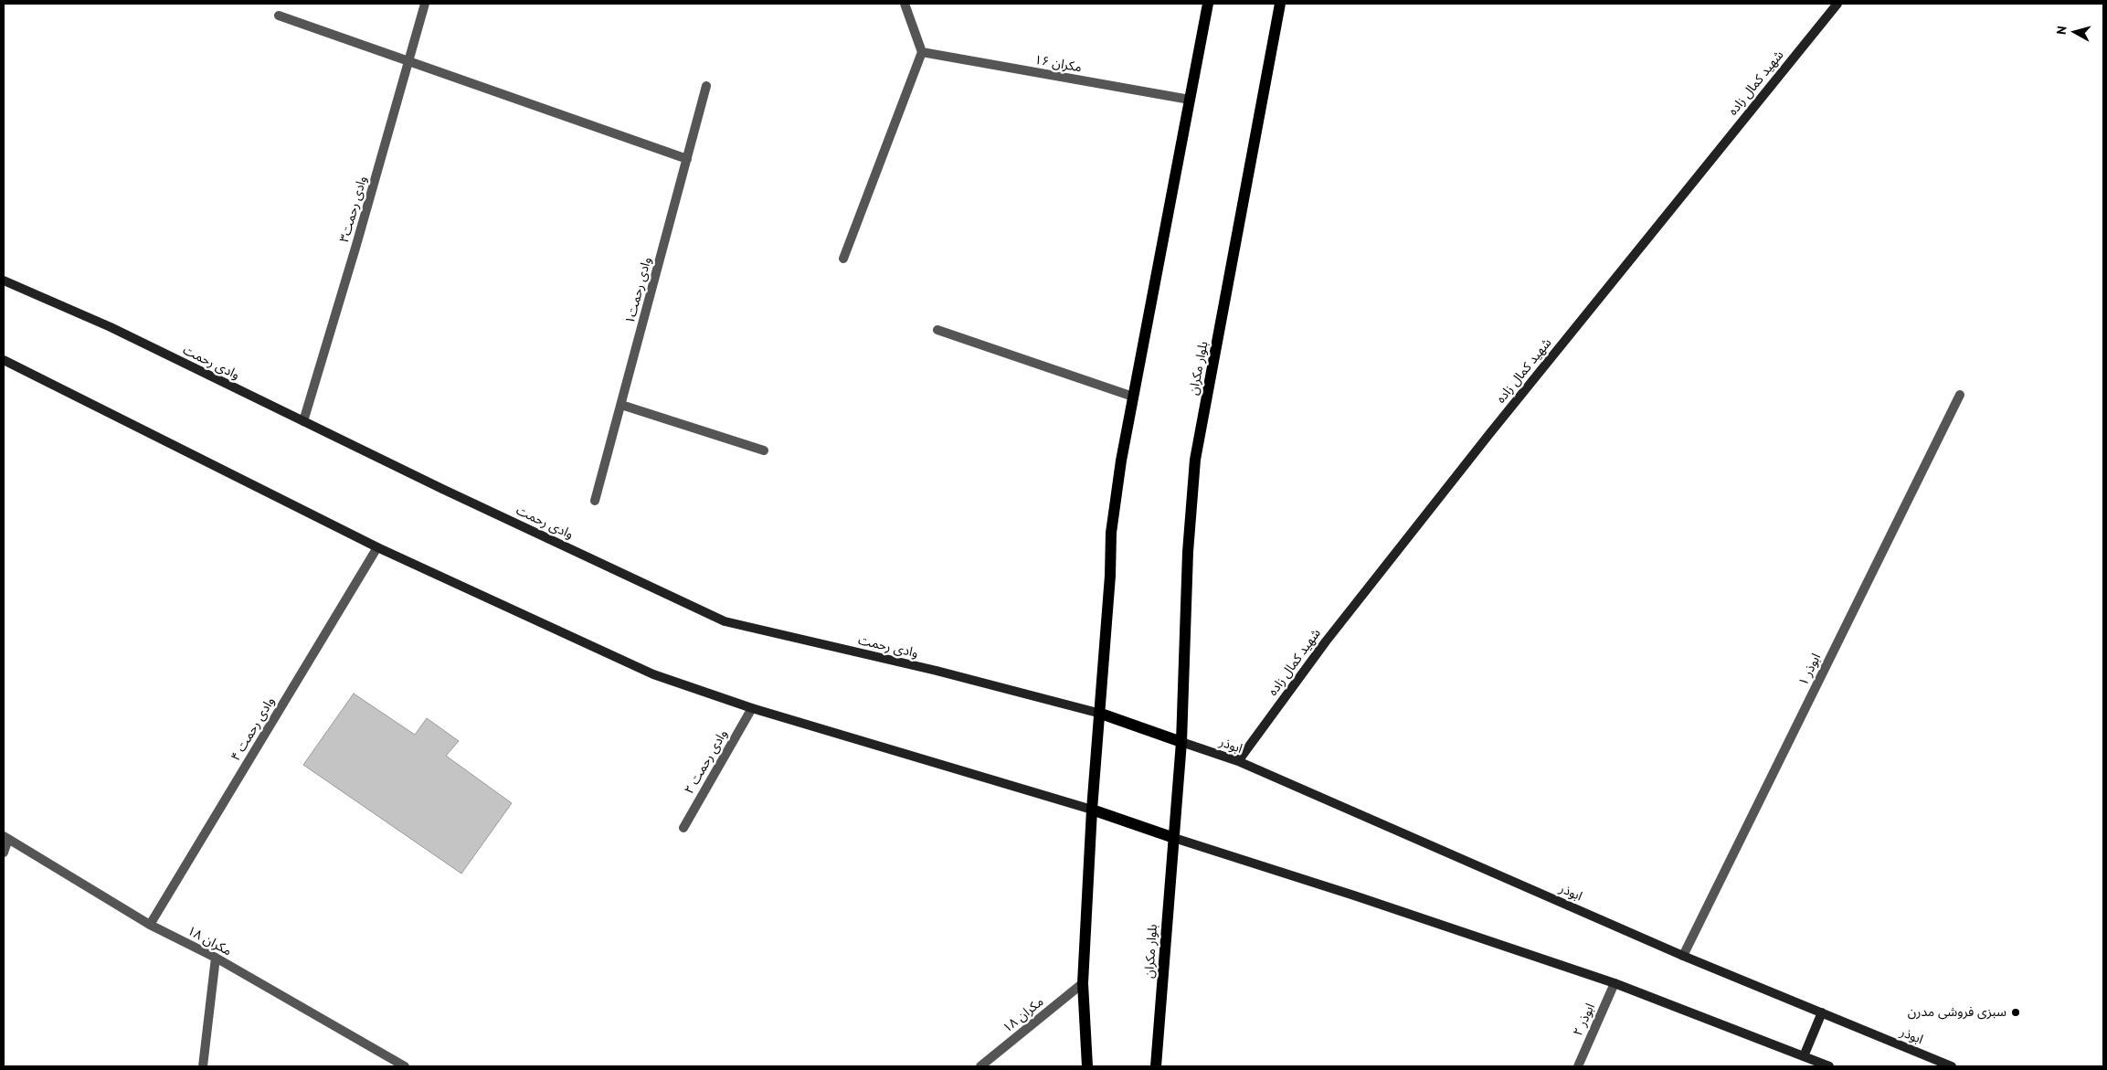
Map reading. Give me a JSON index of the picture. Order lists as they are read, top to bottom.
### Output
{
  "streets": {
    "main road": ["بلوار مکران"],
    "street": [
      "مکران ۱۶",
      "شهید کمال زاده",
      "وادی رحمت۳",
      "وادی رحمت۱",
      "وادی رحمت",
      "ابوذر ۱",
      "وادی رحمت ۴",
      "ابوذر",
      "وادی رحمت ۲",
      "مکران ۱۸",
      "ابوذر ۲"
    ]
  },
  "crossings": [
    ["شهید کمال زاده", "ابوذر"],
    ["وادی رحمت۳", "وادی رحمت"],
    ["بلوار مکران", "ابوذر"],
    ["ابوذر ۱", "ابوذر"],
    ["وادی رحمت ۴", "مکران ۱۸"]
  ],
  "places": ["سبزی فروشی مدرن"],
  "north": "left"
}
